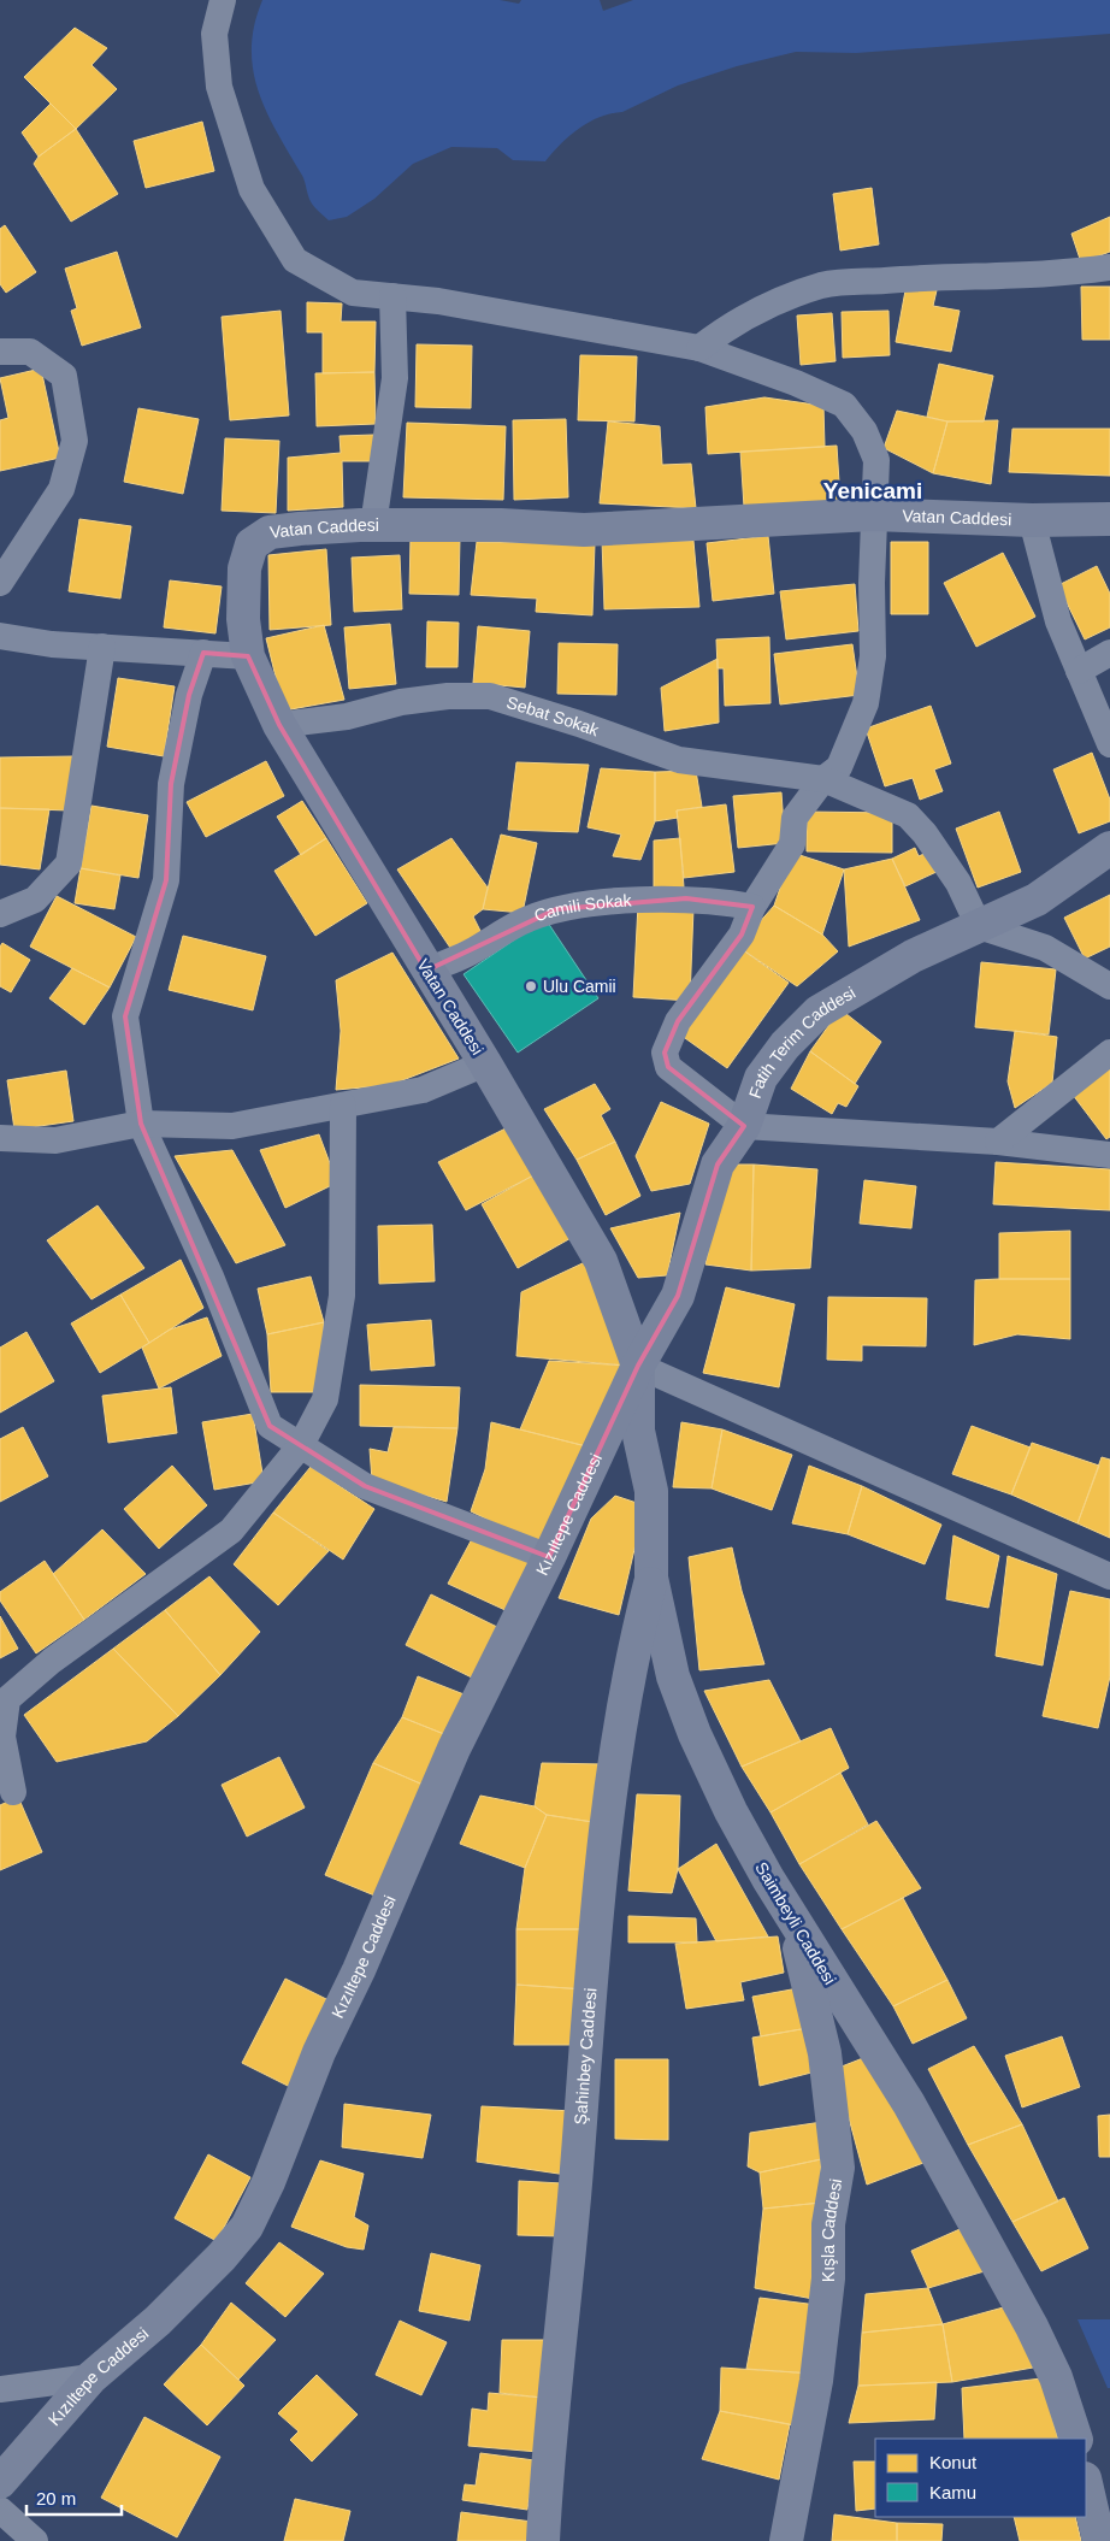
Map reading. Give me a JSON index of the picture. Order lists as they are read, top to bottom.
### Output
{
  "streets": {
    "street": [
      "Vatan Caddesi",
      "Sebat Sokak",
      "Camili Sokak",
      "Fatih Terim Caddesi",
      "Kızıltepe Caddesi",
      "Saimbeyli Caddesi",
      "Şahinbey Caddesi",
      "Kışla Caddesi"
    ]
  },
  "crossings": [
    ["Vatan Caddesi", "Sebat Sokak"],
    ["Vatan Caddesi", "Camili Sokak"],
    ["Vatan Caddesi", "Fatih Terim Caddesi"],
    ["Vatan Caddesi", "Kızıltepe Caddesi"],
    ["Vatan Caddesi", "Saimbeyli Caddesi"],
    ["Sebat Sokak", "Fatih Terim Caddesi"],
    ["Fatih Terim Caddesi", "Kızıltepe Caddesi"],
    ["Fatih Terim Caddesi", "Saimbeyli Caddesi"],
    ["Kızıltepe Caddesi", "Saimbeyli Caddesi"],
    ["Saimbeyli Caddesi", "Şahinbey Caddesi"],
    ["Saimbeyli Caddesi", "Kışla Caddesi"]
  ],
  "districts": ["Yenicami"],
  "places": ["Ulu Camii"],
  "legend": ["Konut", "Kamu"],
  "scale_bar": "20 m"
}
